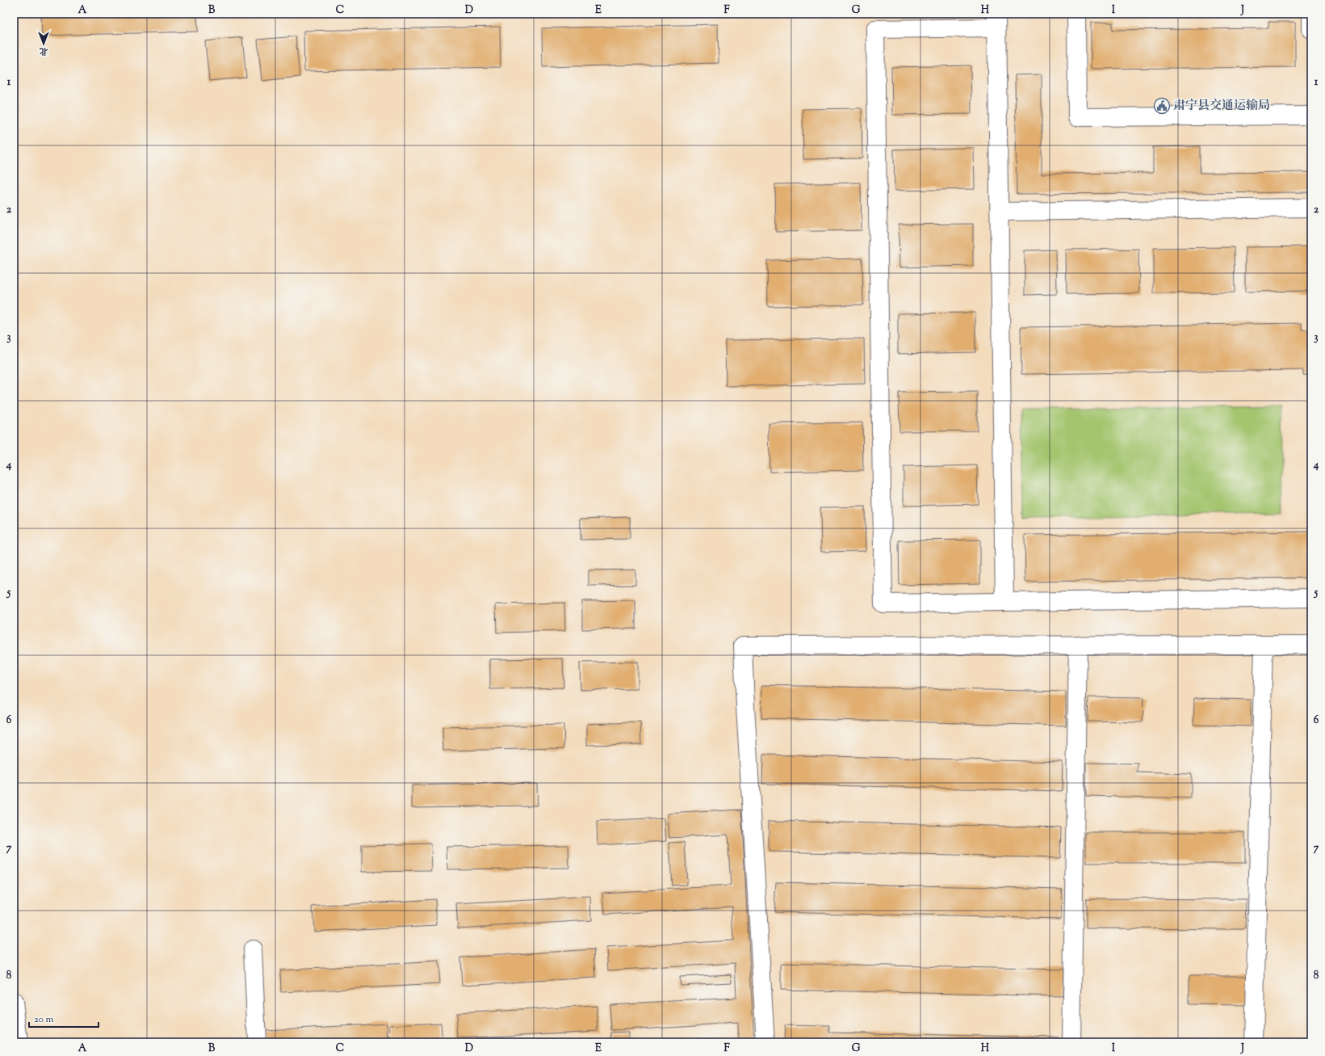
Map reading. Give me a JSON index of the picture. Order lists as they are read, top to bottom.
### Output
{
  "places": {
    "public building": ["肃宁县交通运输局"]
  },
  "scale_bar": "20 m",
  "north": "bottom",
  "grid": {
    "columns": [
      "A",
      "B",
      "C",
      "D",
      "E",
      "F",
      "G",
      "H",
      "I",
      "J"
    ],
    "rows": [
      "1",
      "2",
      "3",
      "4",
      "5",
      "6",
      "7",
      "8"
    ]
  }
}
